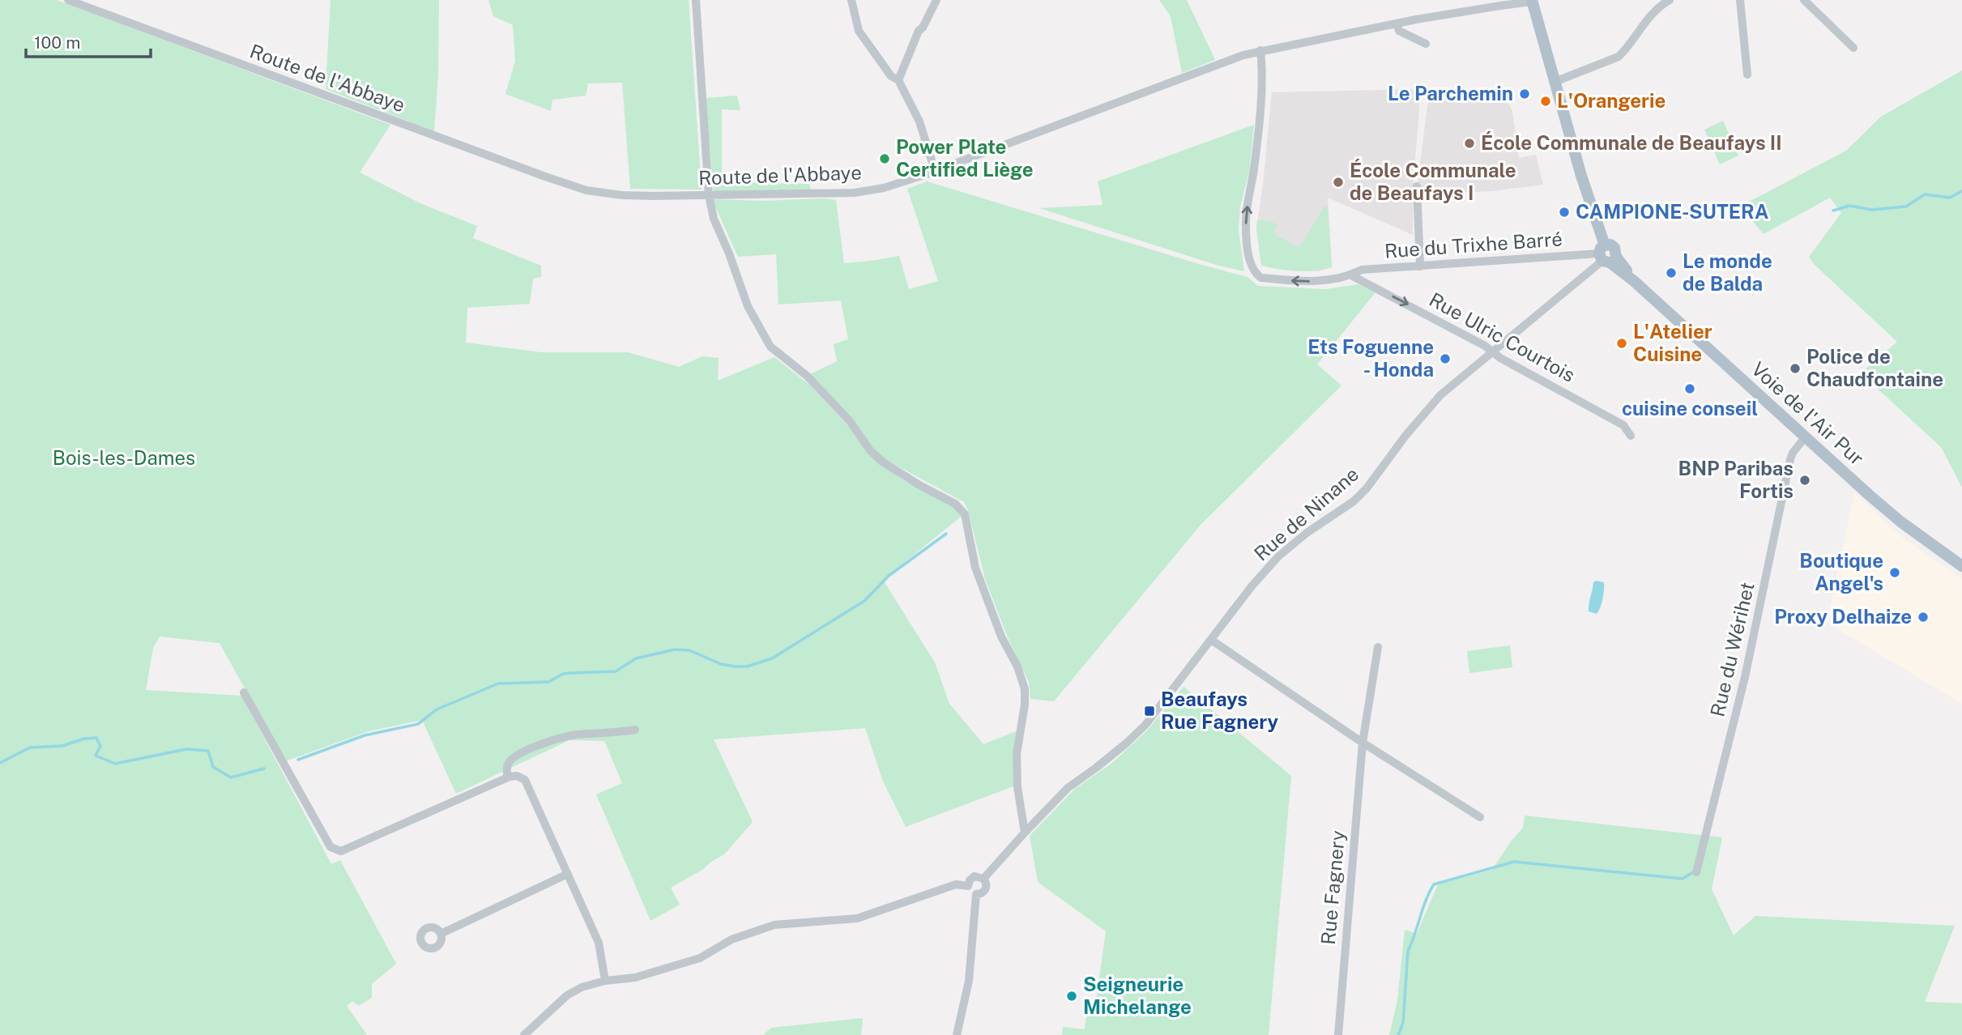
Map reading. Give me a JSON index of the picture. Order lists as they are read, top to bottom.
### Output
{
  "streets": {
    "main road": ["Voie de l'Air Pur"],
    "street": [
      "Route de l'Abbaye",
      "Rue du Trixhe Barré",
      "Rue Ulric Courtois",
      "Rue de Ninane",
      "Rue du Wérihet",
      "Rue Fagnery"
    ]
  },
  "crossings": [
    ["Route de l'Abbaye", "Rue du Trixhe Barré"],
    ["Rue du Trixhe Barré", "Rue Ulric Courtois"],
    ["Rue du Trixhe Barré", "Voie de l'Air Pur"],
    ["Rue du Trixhe Barré", "Rue de Ninane"],
    ["Rue Ulric Courtois", "Rue de Ninane"],
    ["Voie de l'Air Pur", "Rue de Ninane"],
    ["Voie de l'Air Pur", "Rue du Wérihet"]
  ],
  "one_way": ["Rue Ulric Courtois"],
  "parks": ["Bois-les-Dames"],
  "places": {
    "other": [
      "Le Parchemin",
      "L'Orangerie",
      "École Communale de Beaufays II",
      "Power Plate Certified Liège",
      "École Communale de Beaufays I",
      "CAMPIONE-SUTERA",
      "Le monde de Balda",
      "L'Atelier Cuisine",
      "Ets Foguenne - Honda",
      "Police de Chaudfontaine",
      "cuisine conseil",
      "BNP Paribas Fortis",
      "Boutique Angel's",
      "Proxy Delhaize",
      "Seigneurie Michelange"
    ],
    "transit": ["Beaufays Rue Fagnery"]
  },
  "scale_bar": "100 m"
}
